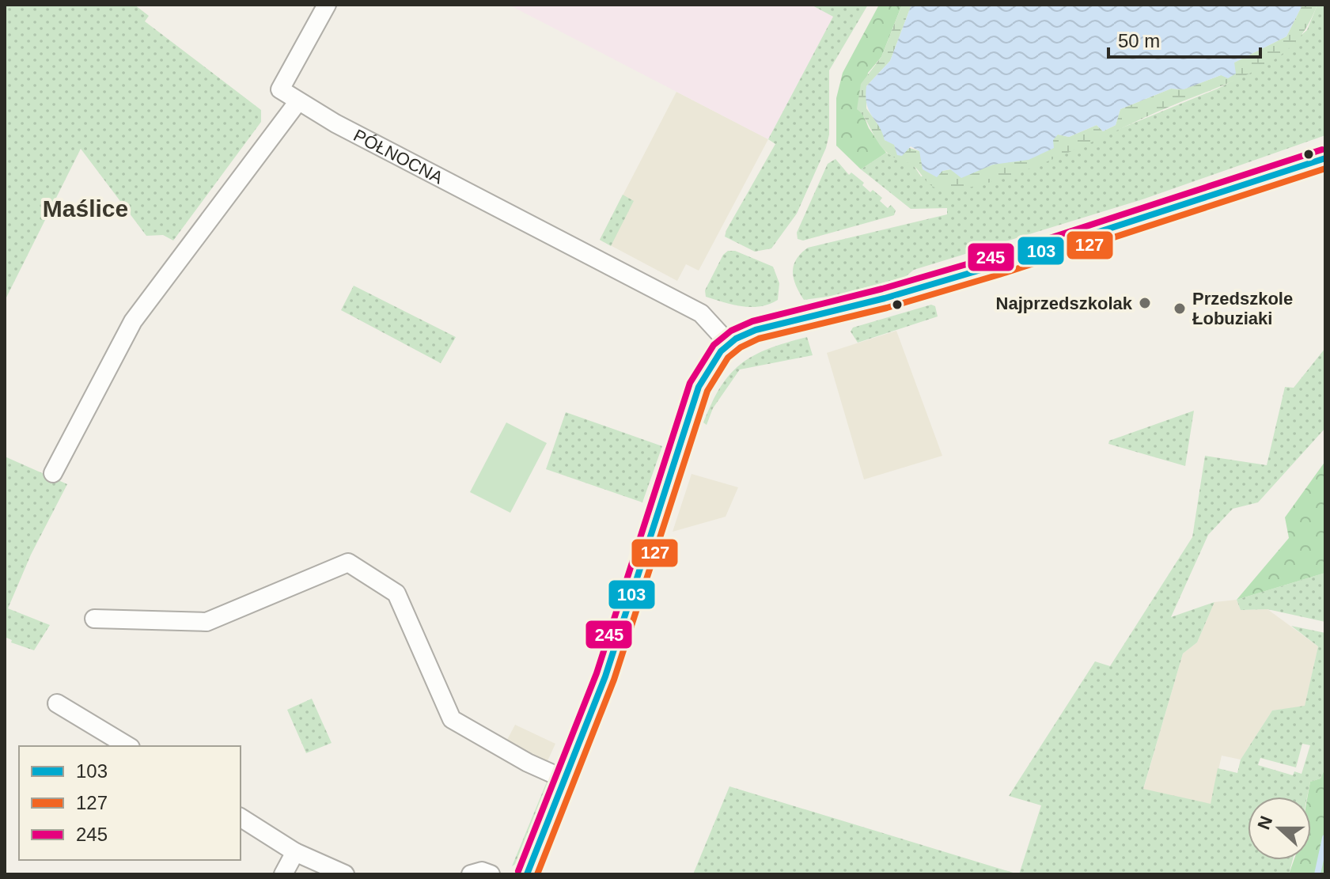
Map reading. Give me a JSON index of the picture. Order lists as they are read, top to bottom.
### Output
{
  "streets": {
    "street": ["PÓŁNOCNA"]
  },
  "districts": ["Maślice"],
  "places": ["Najprzedszkolak", "Przedszkole Łobuziaki"],
  "lines": ["transit line 245", "transit line 103", "transit line 127"],
  "legend": ["103", "127", "245"],
  "scale_bar": "50 m",
  "north": "left"
}
